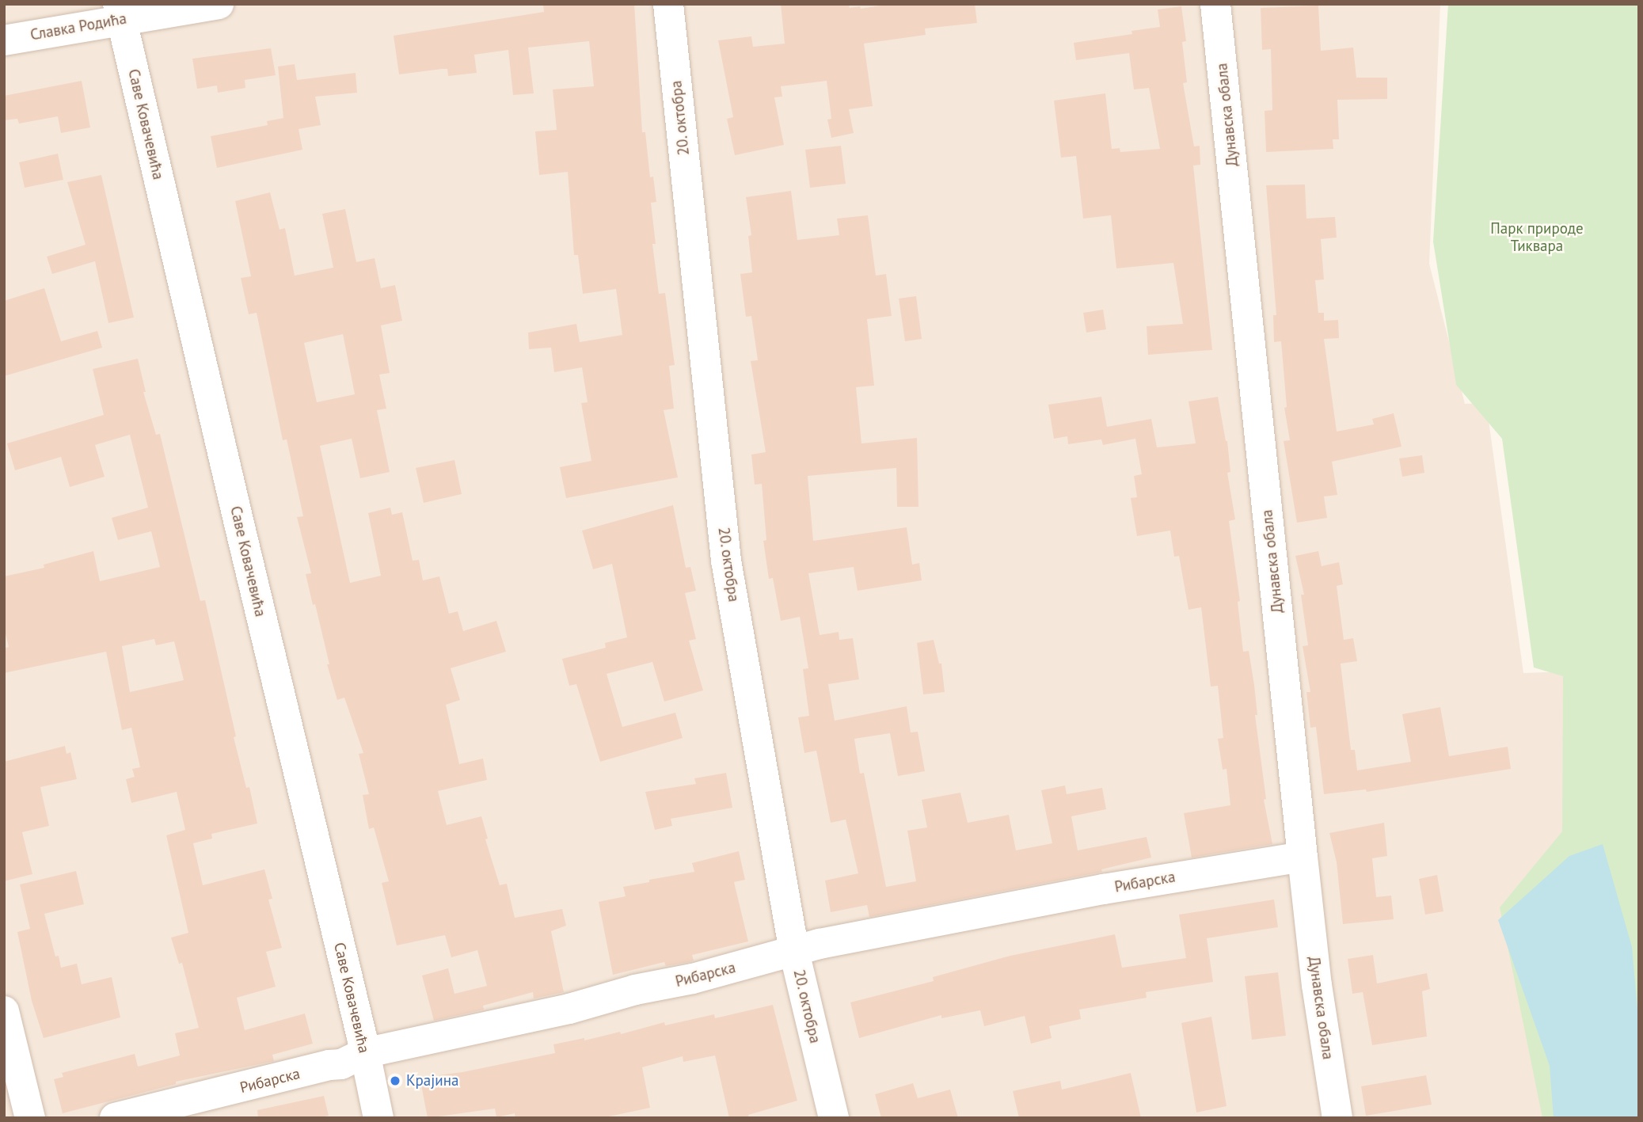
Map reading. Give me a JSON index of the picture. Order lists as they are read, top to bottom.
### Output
{
  "streets": {
    "street": [
      "Славка Родића",
      "Дунавска обала",
      "20. октобра",
      "Саве Ковачевића",
      "Рибарска"
    ]
  },
  "crossings": [
    ["Славка Родића", "Саве Ковачевића"],
    ["Дунавска обала", "Рибарска"],
    ["20. октобра", "Рибарска"],
    ["Саве Ковачевића", "Рибарска"]
  ],
  "parks": ["Парк природе Тиквара"],
  "places": ["Крајина"]
}
